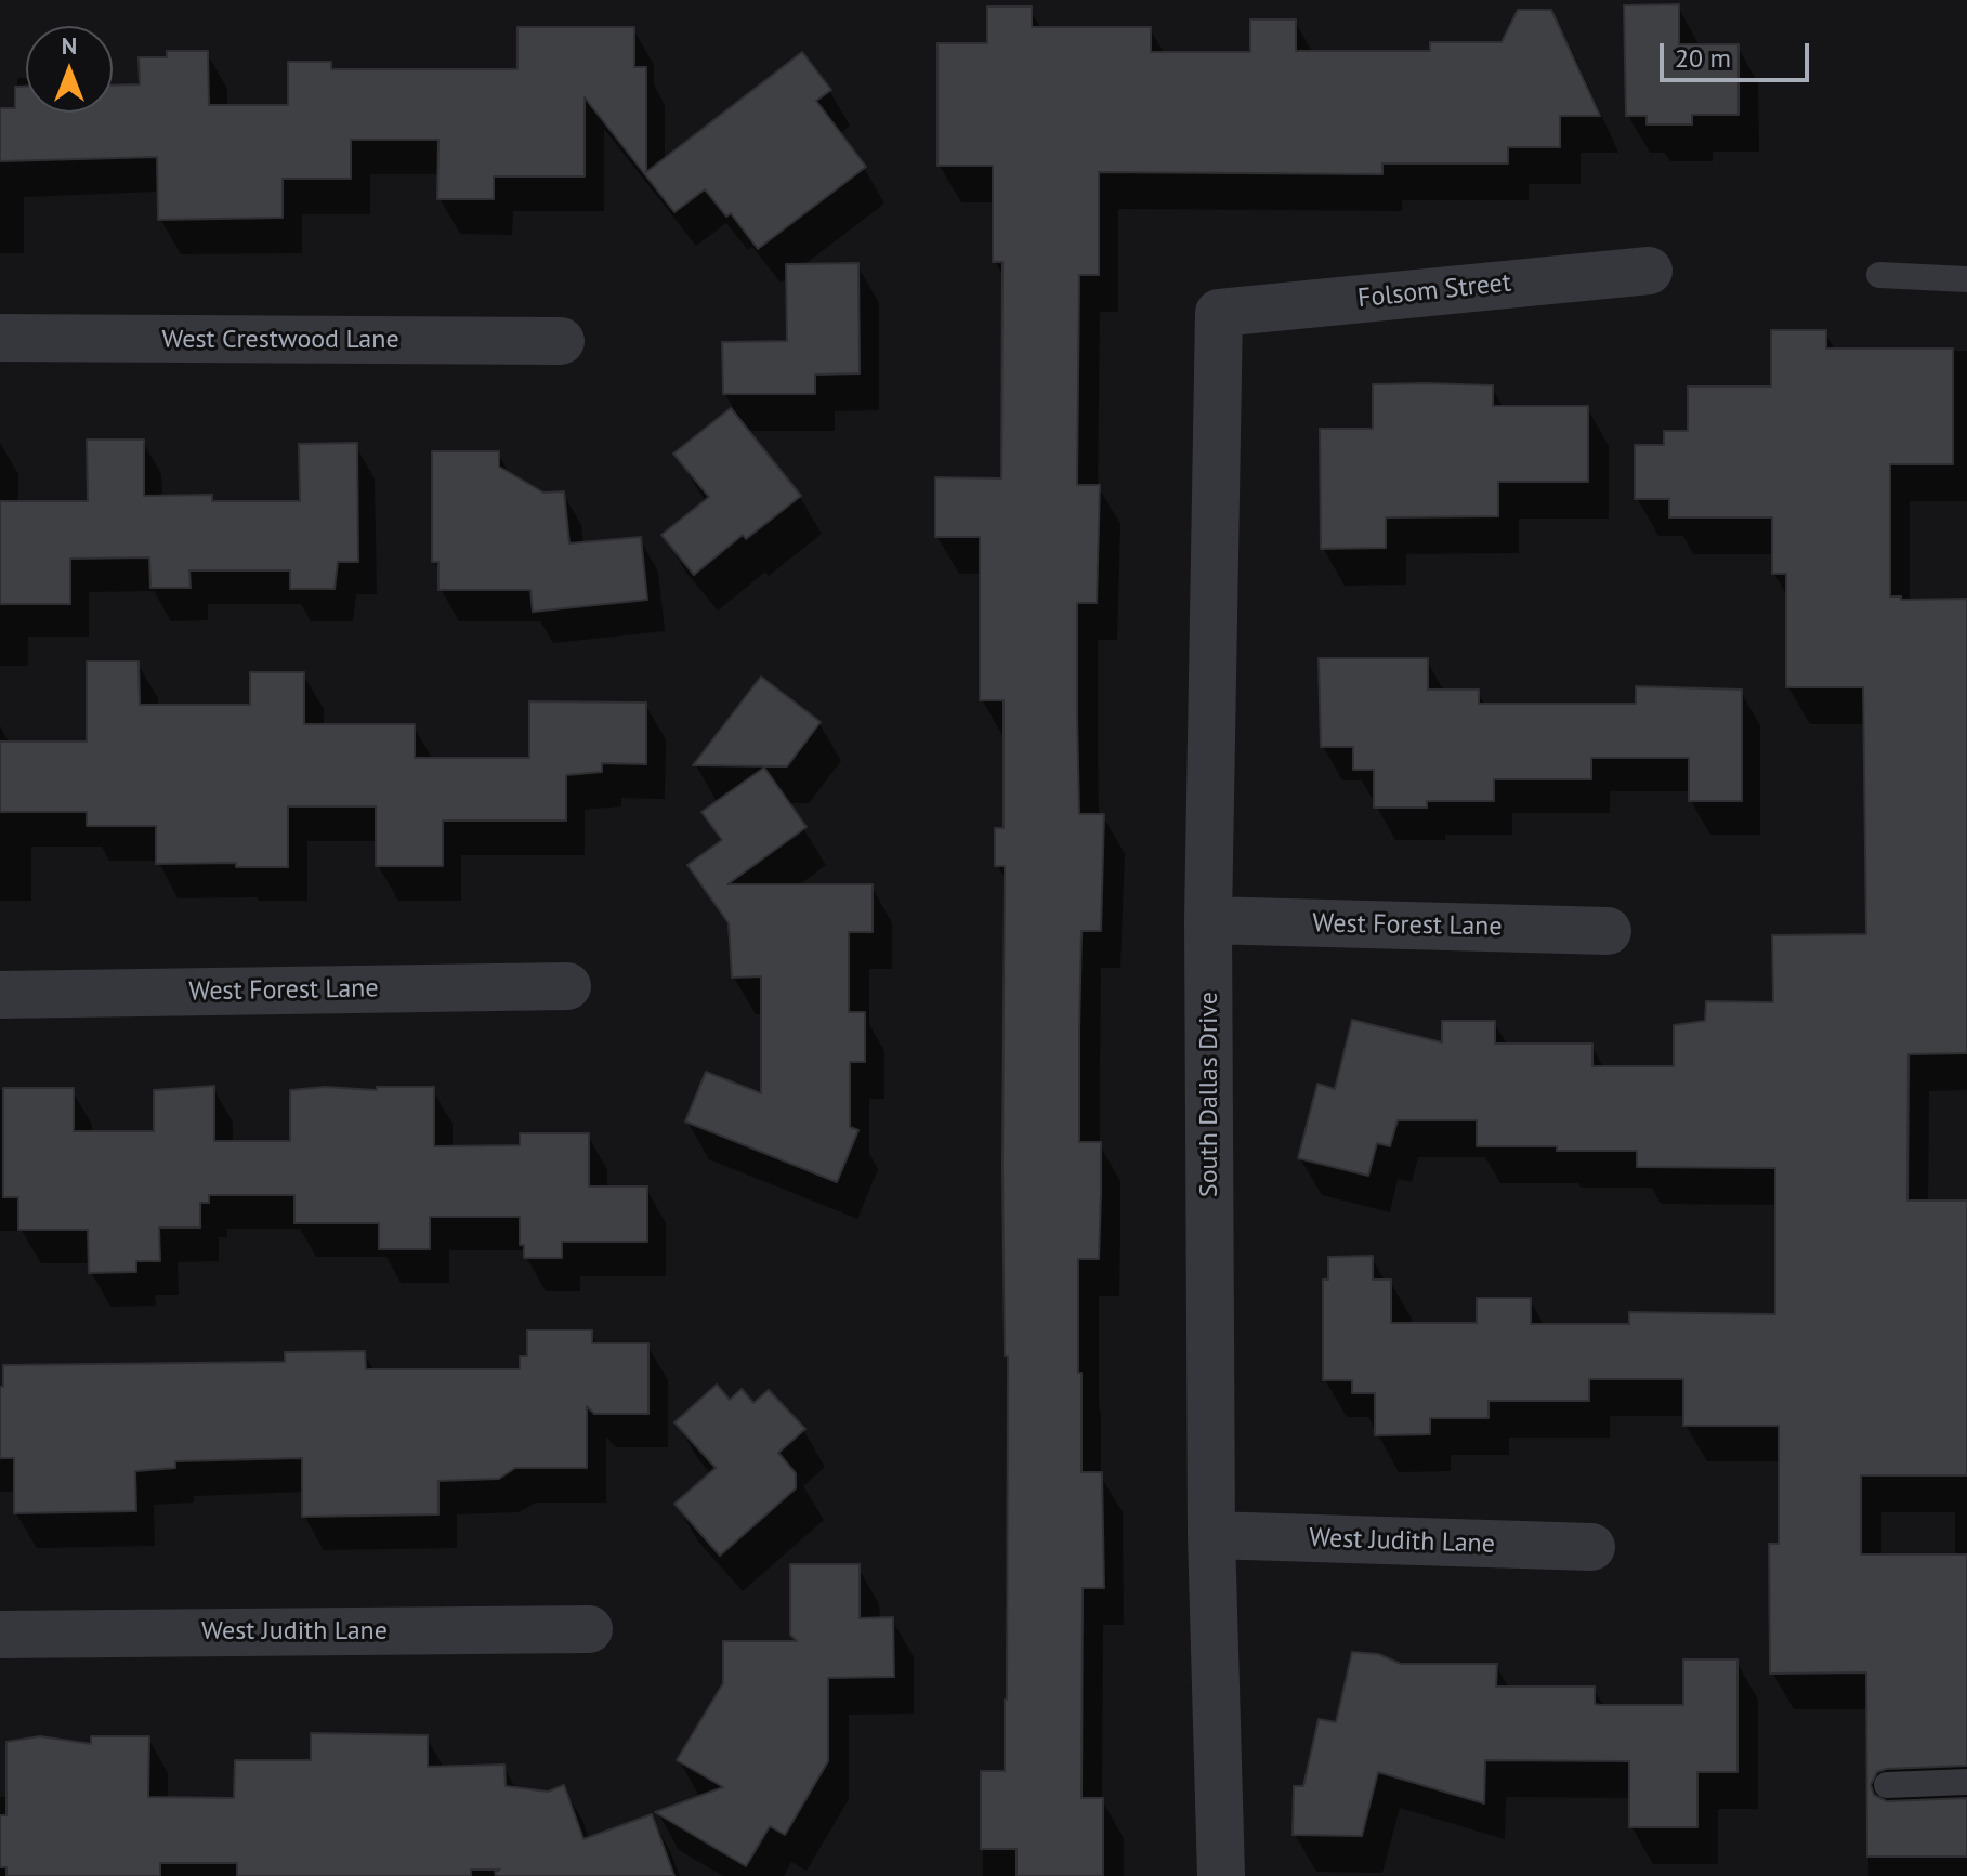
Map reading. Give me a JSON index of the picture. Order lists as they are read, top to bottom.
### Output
{
  "streets": {
    "street": [
      "Folsom Street",
      "West Crestwood Lane",
      "West Forest Lane",
      "South Dallas Drive",
      "West Judith Lane"
    ]
  },
  "crossings": [
    ["Folsom Street", "South Dallas Drive"],
    ["West Forest Lane", "South Dallas Drive"],
    ["South Dallas Drive", "West Judith Lane"]
  ],
  "scale_bar": "20 m",
  "north": "top"
}
